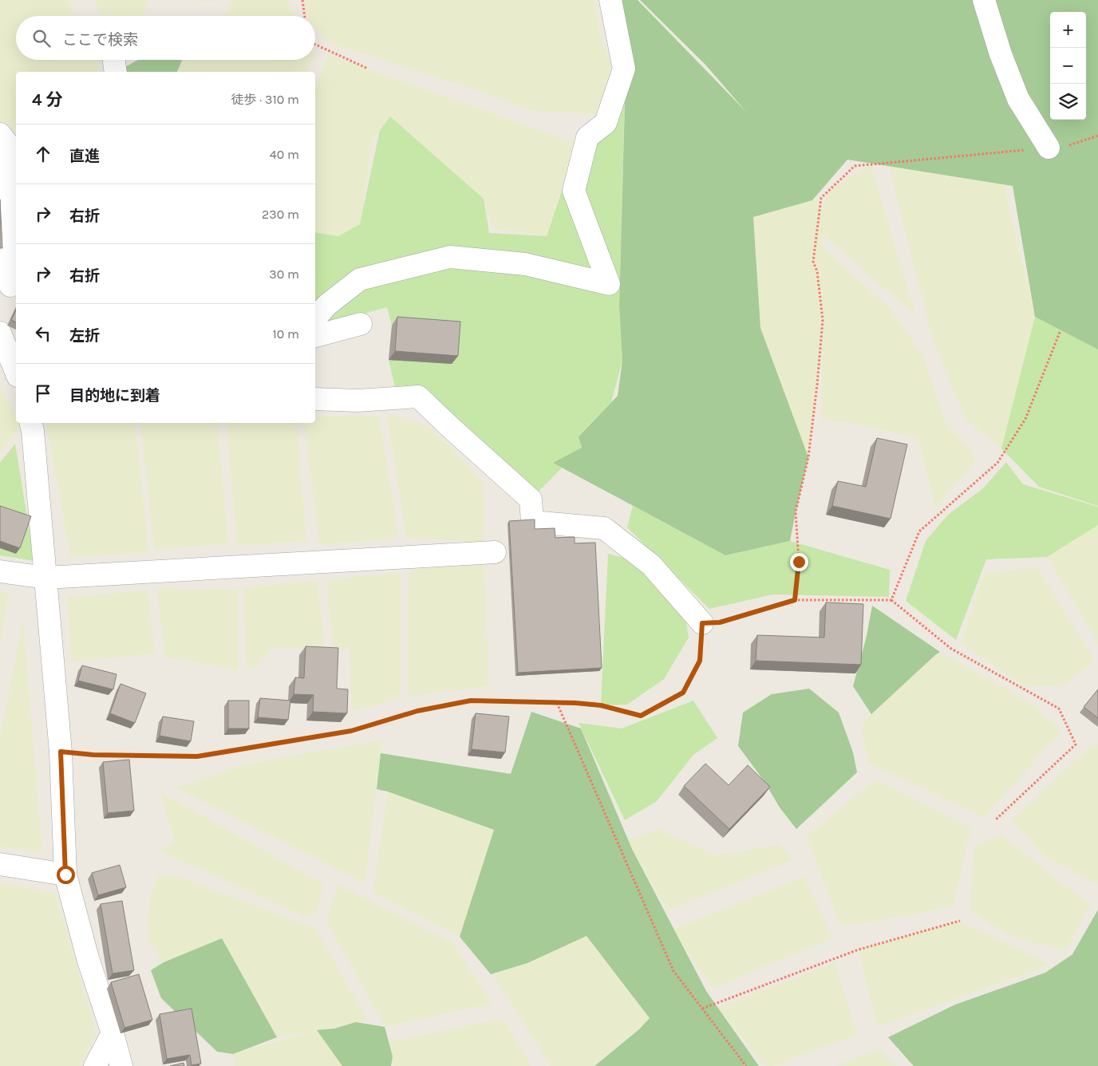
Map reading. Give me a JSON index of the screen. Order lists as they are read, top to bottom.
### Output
{
  "page": {
    "map_buttons": ["+", "−"],
    "search": "ここで検索",
    "heading": ["4 分", "徒歩 · 310 m"],
    "list": [
      ["直進", "40 m"],
      ["右折", "230 m"],
      ["右折", "30 m"],
      ["左折", "10 m"],
      "目的地に到着"
    ]
  }
}
